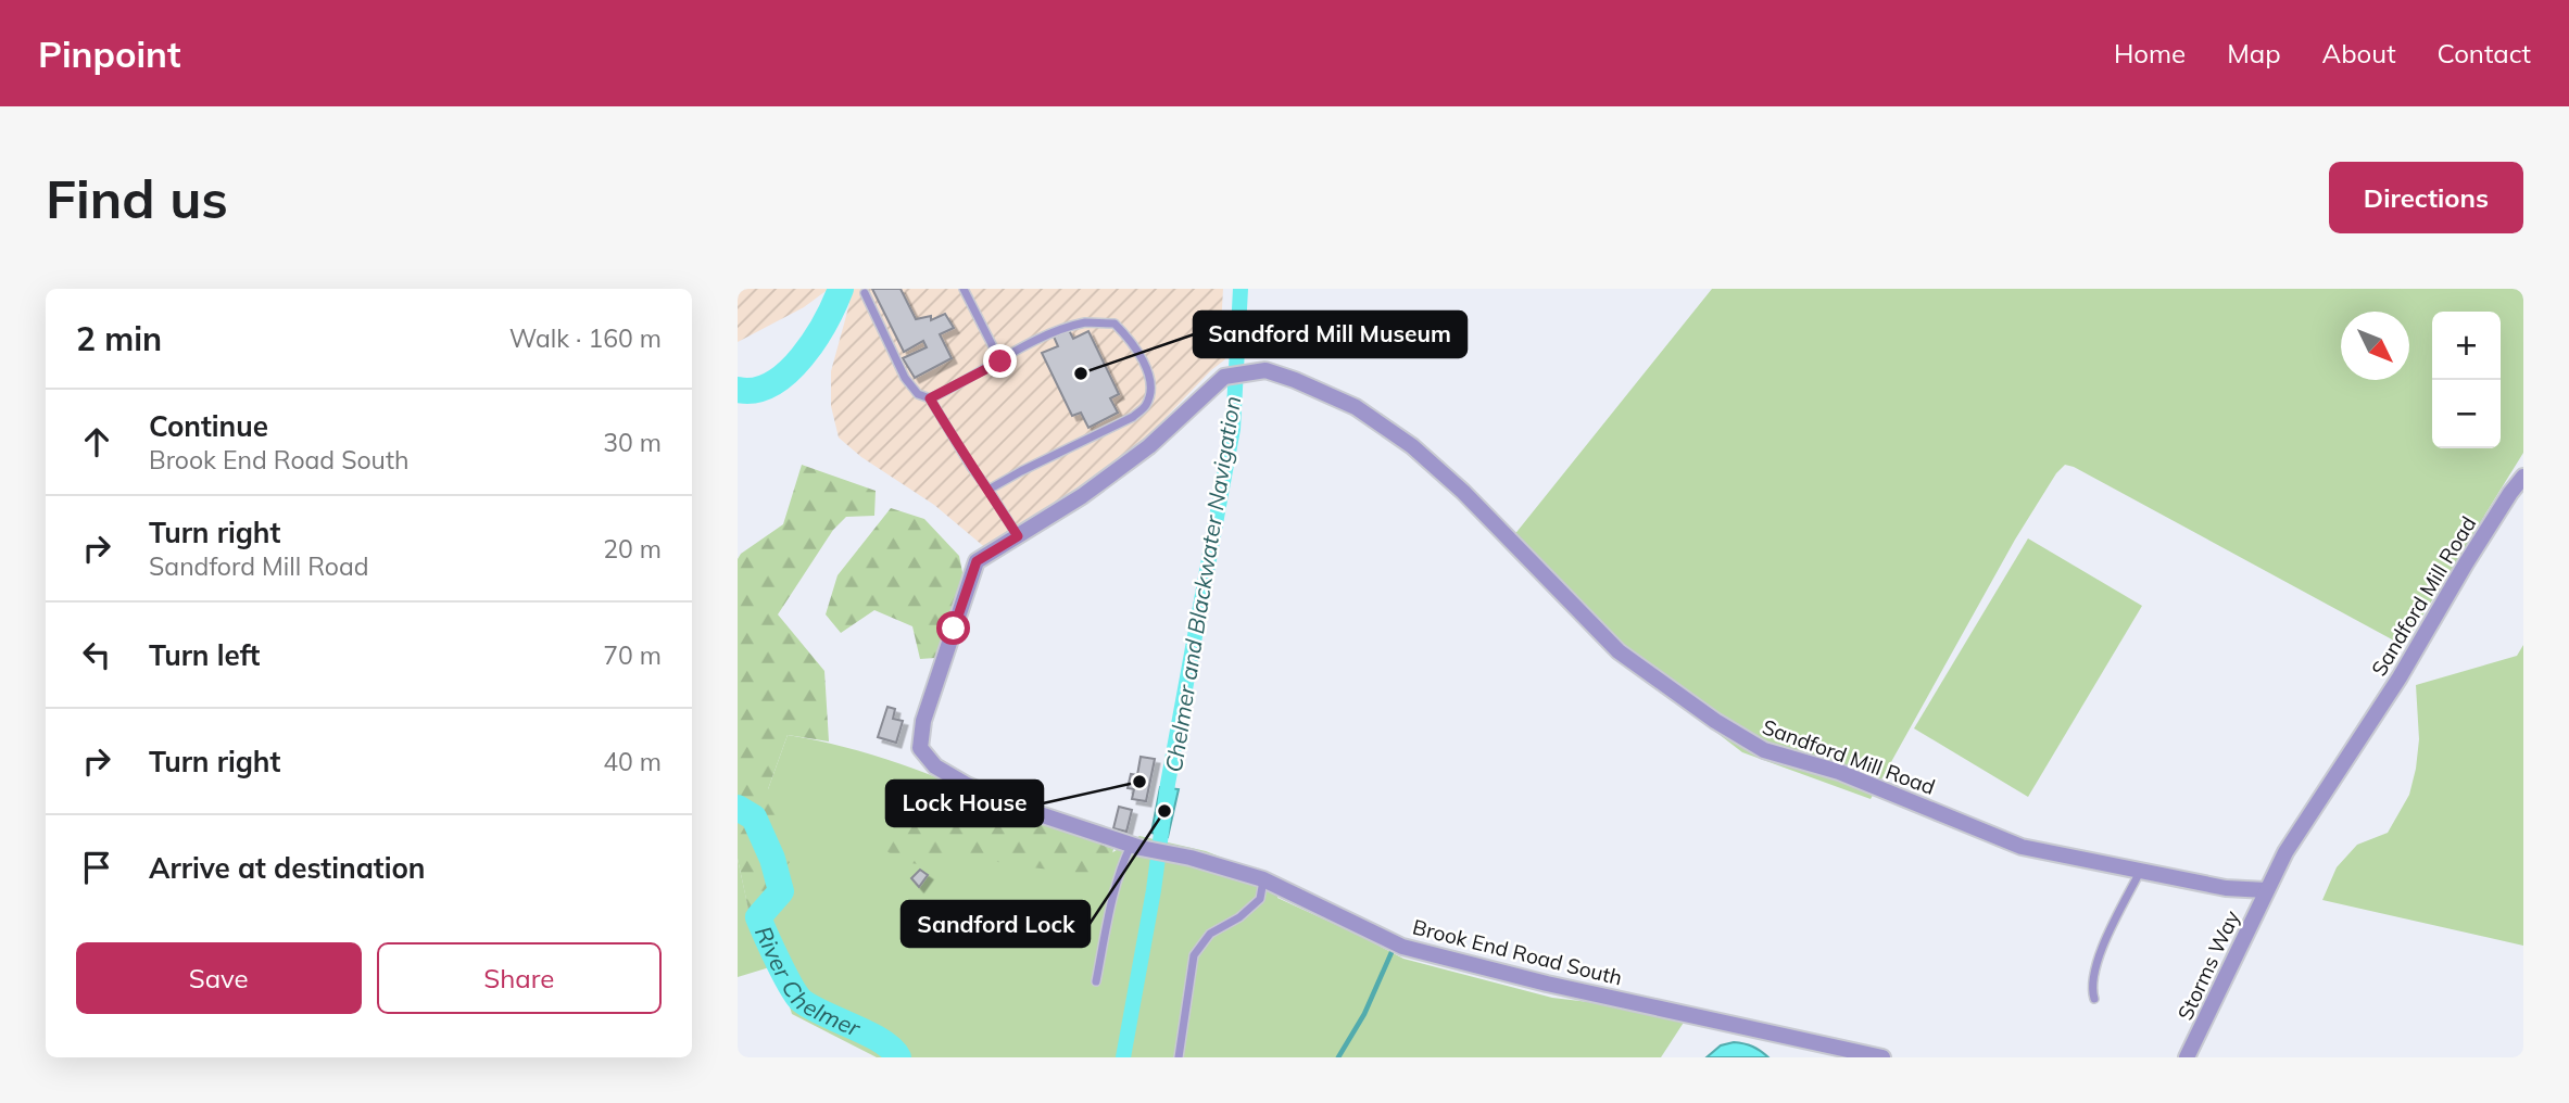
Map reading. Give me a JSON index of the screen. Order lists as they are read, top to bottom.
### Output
{
  "streets": {
    "street": ["Sandford Mill Road", "Brook End Road South", "Storms Way"]
  },
  "crossings": [
    ["Sandford Mill Road", "Brook End Road South"],
    ["Sandford Mill Road", "Storms Way"]
  ],
  "water": ["Chelmer and Blackwater Navigation", "River Chelmer"],
  "places": ["Sandford Mill Museum", "Lock House", "Sandford Lock"],
  "north": "bottom right",
  "page": {
    "header": "Pinpoint",
    "nav": [
      "Home",
      "Map",
      "About",
      "Contact"
    ],
    "buttons": [
      "Directions",
      ["Save", "Share"]
    ],
    "title": "Find us",
    "heading": ["2 min", "Walk · 160 m"],
    "map_buttons": ["+", "−"],
    "list": [
      ["Continue", "Brook End Road South", "30 m"],
      ["Turn right", "Sandford Mill Road", "20 m"],
      ["Turn left", "70 m"],
      ["Turn right", "40 m"],
      "Arrive at destination"
    ]
  }
}
